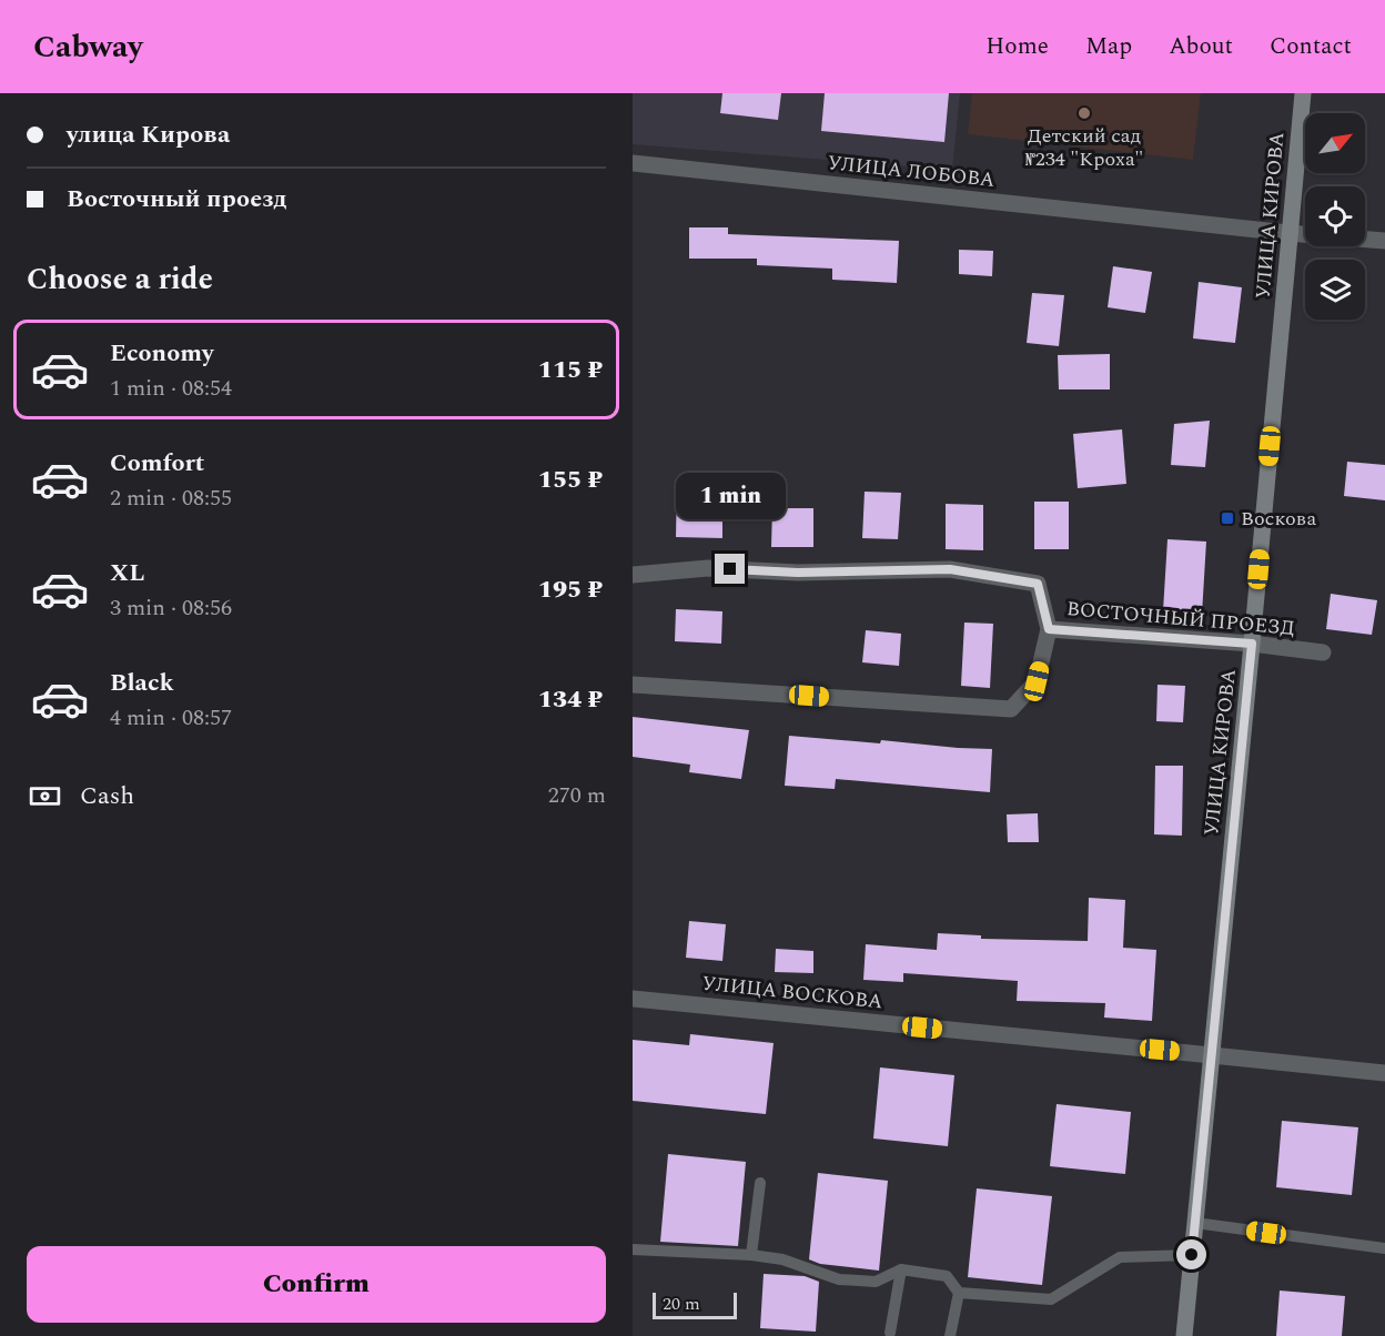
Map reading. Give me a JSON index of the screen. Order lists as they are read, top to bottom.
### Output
{
  "streets": {
    "main road": ["УЛИЦА КИРОВА"],
    "street": ["УЛИЦА ЛОБОВА", "ВОСТОЧНЫЙ ПРОЕЗД", "УЛИЦА ВОСКОВА"]
  },
  "crossings": [
    ["УЛИЦА ЛОБОВА", "УЛИЦА КИРОВА"],
    ["УЛИЦА КИРОВА", "ВОСТОЧНЫЙ ПРОЕЗД"],
    ["УЛИЦА КИРОВА", "УЛИЦА ВОСКОВА"]
  ],
  "places": {
    "other": ["Детский сад №234 \"Кроха\""],
    "transit": ["Воскова"]
  },
  "scale_bar": "20 m",
  "north": "top right",
  "page": {
    "header": "Cabway",
    "nav": [
      "Home",
      "Map",
      "About",
      "Contact"
    ],
    "banner": ["улица Кирова", "Восточный проезд"],
    "heading": "Choose a ride",
    "list": [
      {
        "name": "Economy",
        "note": "1 min · 08:54",
        "value": "115 ₽"
      },
      {
        "name": "Comfort",
        "note": "2 min · 08:55",
        "value": "155 ₽"
      },
      {
        "name": "XL",
        "note": "3 min · 08:56",
        "value": "195 ₽"
      },
      {
        "name": "Black",
        "note": "4 min · 08:57",
        "value": "134 ₽"
      }
    ],
    "bubble": "1 min",
    "pay": ["Cash", "270 m"],
    "buttons": "Confirm",
    "scale": "20 m"
  }
}
